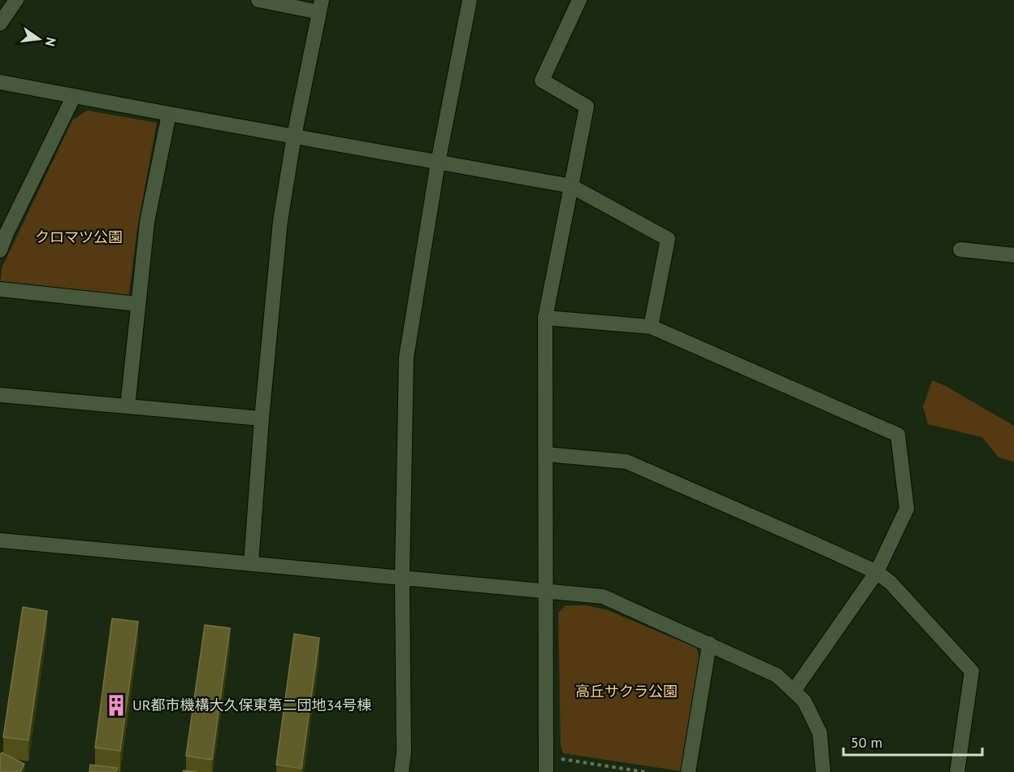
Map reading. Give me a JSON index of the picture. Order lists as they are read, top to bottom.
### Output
{
  "parks": ["クロマツ公園", "高丘サクラ公園"],
  "places": {
    "building": ["UR都市機構大久保東第二団地34号棟"]
  },
  "scale_bar": "50 m",
  "north": "right"
}
